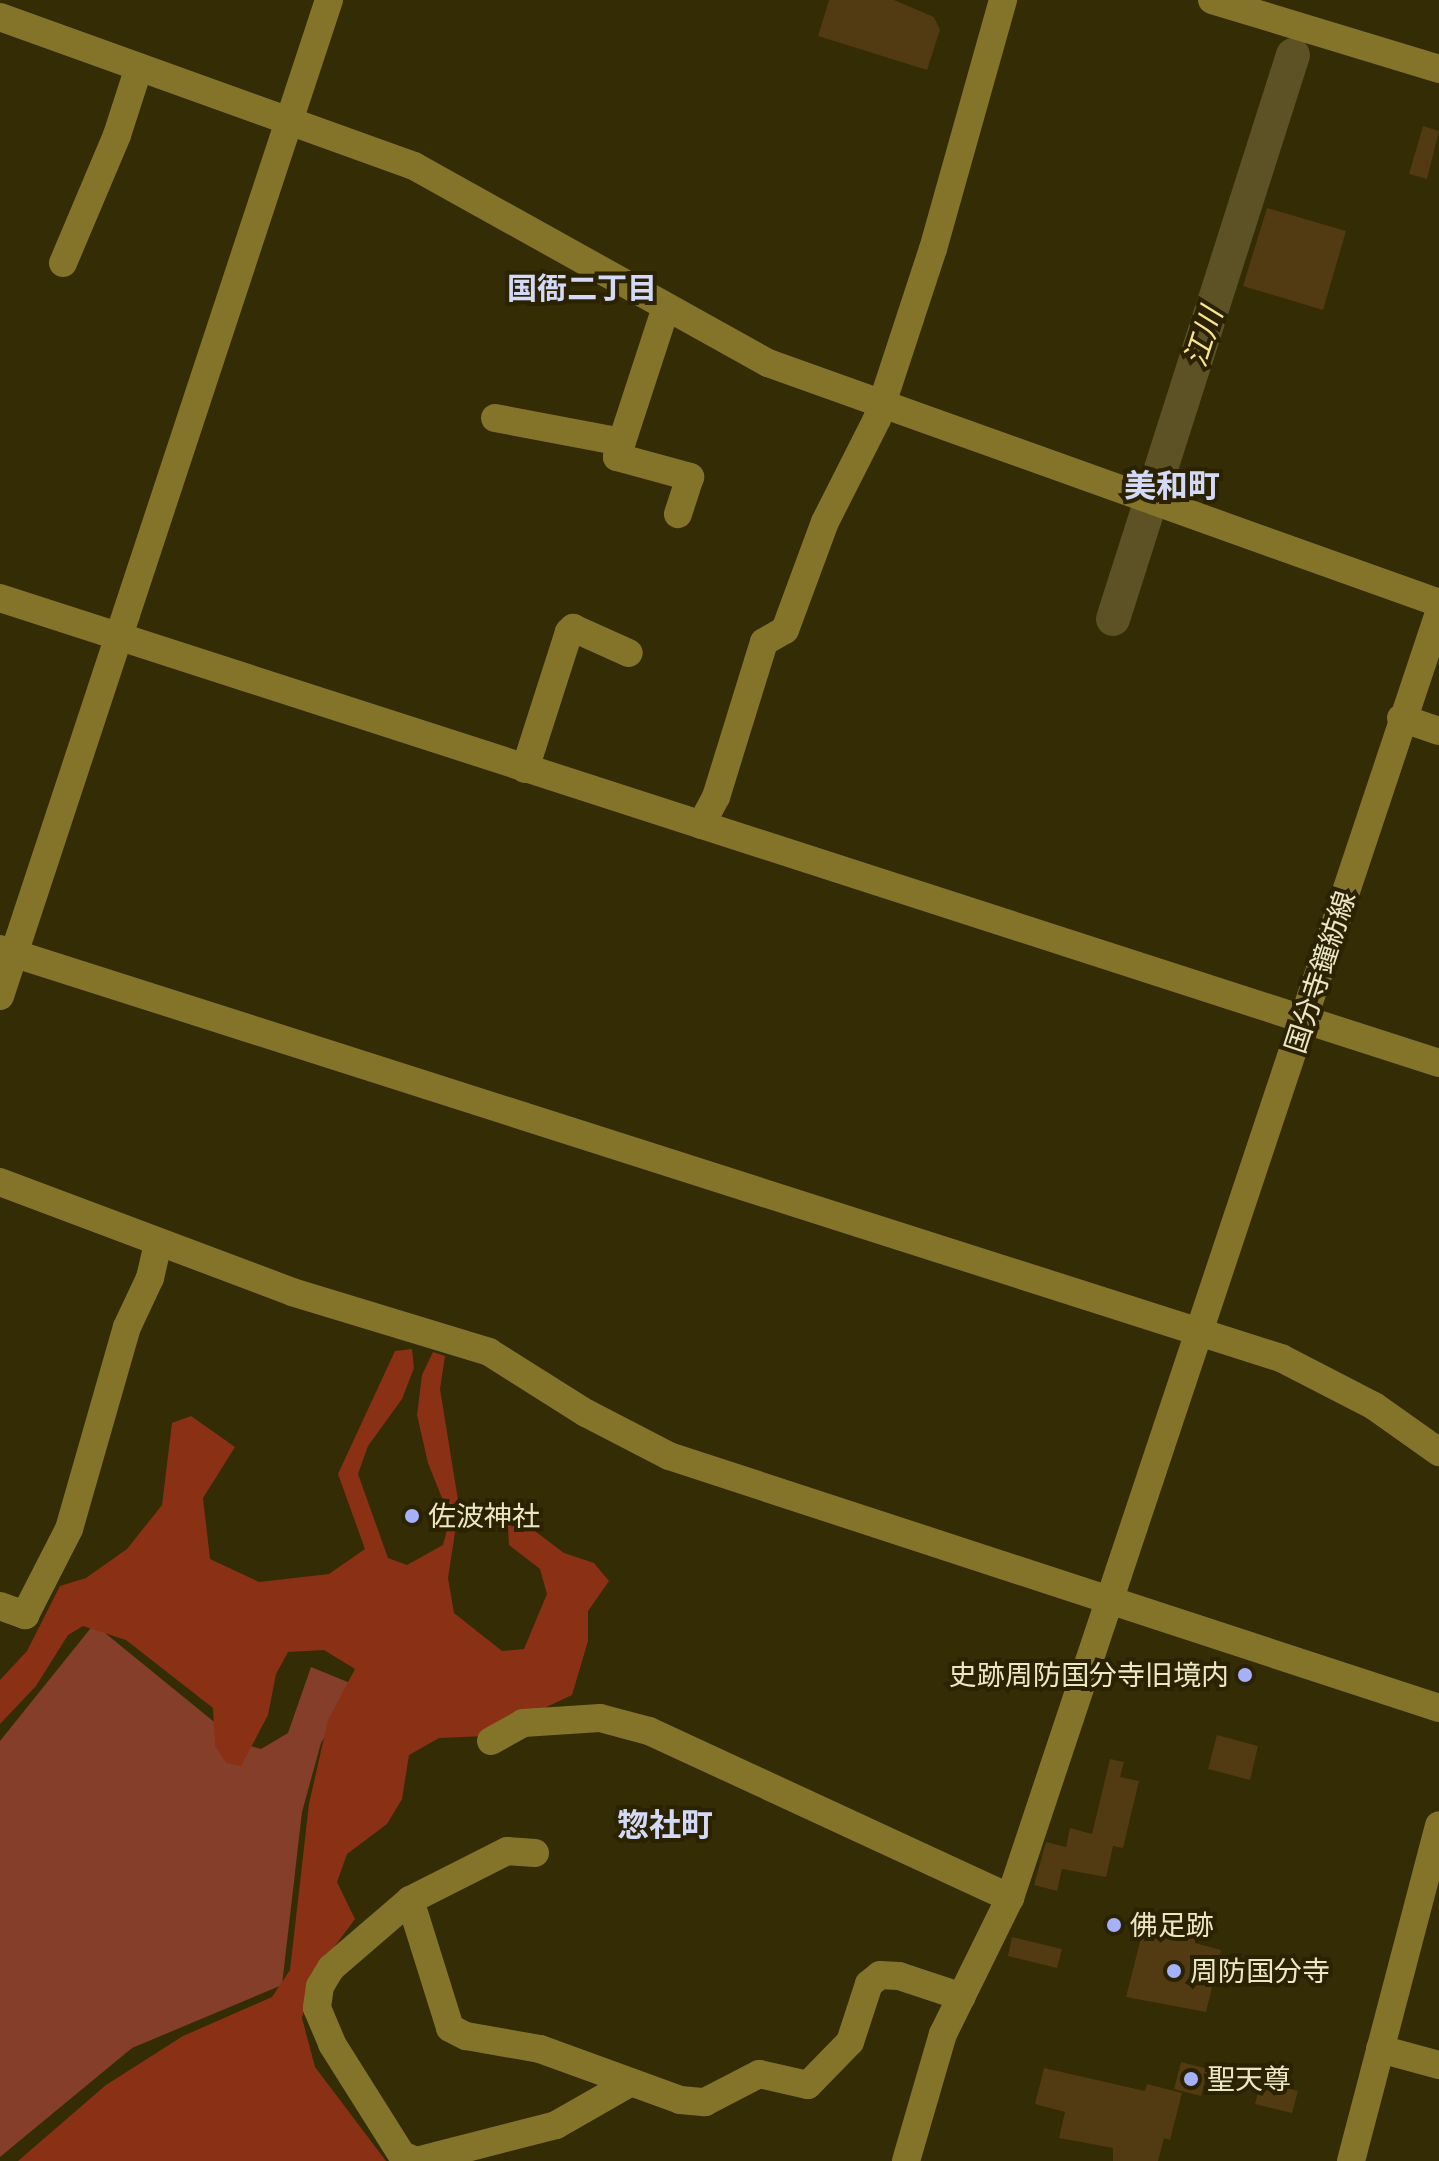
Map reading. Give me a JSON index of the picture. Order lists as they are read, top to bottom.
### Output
{
  "streets": {
    "street": ["国分寺鐘紡線"]
  },
  "districts": ["国衙二丁目", "美和町", "惣社町"],
  "water": ["江川"],
  "places": [
    "佐波神社",
    "史跡周防国分寺旧境内",
    "佛足跡",
    "周防国分寺",
    "聖天尊"
  ]
}
